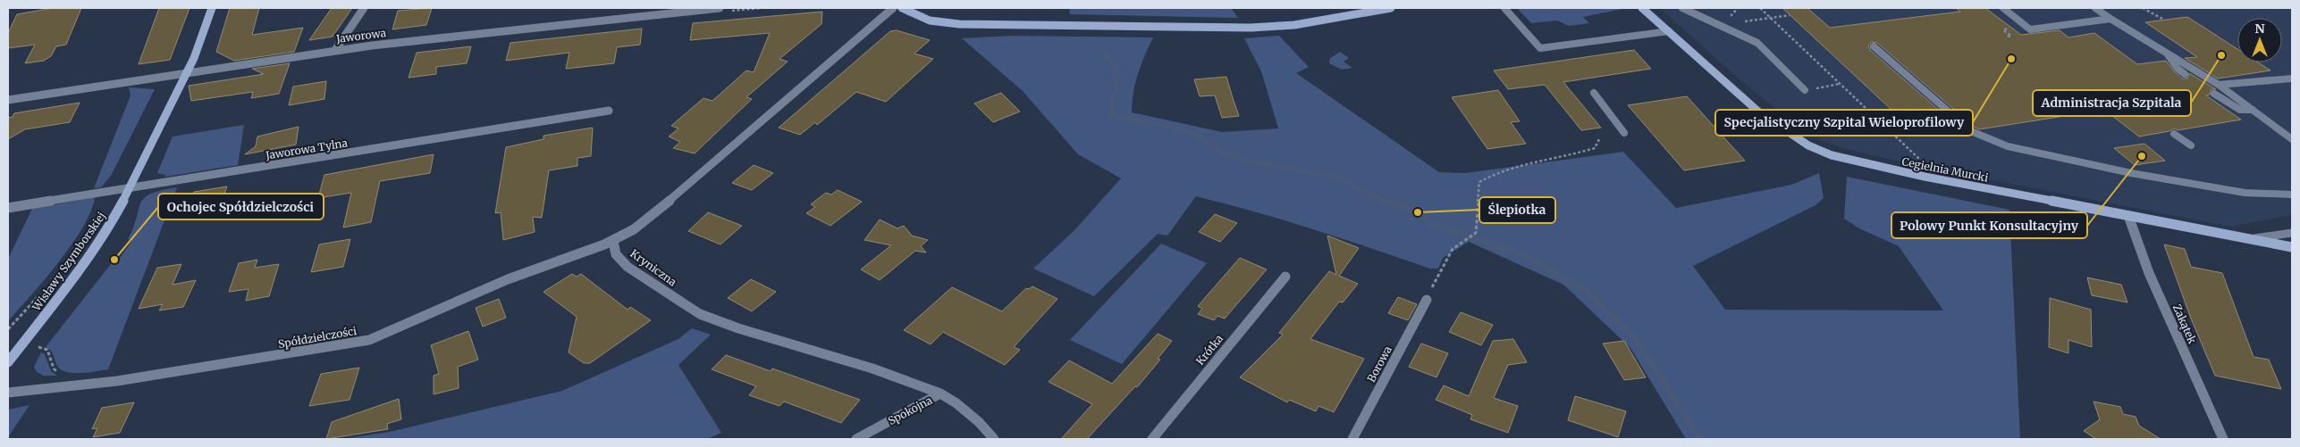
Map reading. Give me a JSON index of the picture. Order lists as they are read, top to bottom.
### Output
{
  "streets": {
    "street": [
      "Jaworowa",
      "Jaworowa Tylna",
      "Cegielnia Murcki",
      "Wisławy Szymborskiej",
      "Kryniczna",
      "Zakątek",
      "Spółdzielczości",
      "Krótka",
      "Borowa",
      "Spokojna"
    ]
  },
  "crossings": [
    ["Jaworowa", "Wisławy Szymborskiej"],
    ["Jaworowa Tylna", "Wisławy Szymborskiej"],
    ["Cegielnia Murcki", "Zakątek"],
    ["Kryniczna", "Spółdzielczości"],
    ["Kryniczna", "Spokojna"]
  ],
  "places": [
    "Administracja Szpitala",
    "Specjalistyczny Szpital Wieloprofilowy",
    "Polowy Punkt Konsultacyjny",
    "Ślepiotka",
    "Ochojec Spółdzielczości"
  ],
  "north": "top"
}
